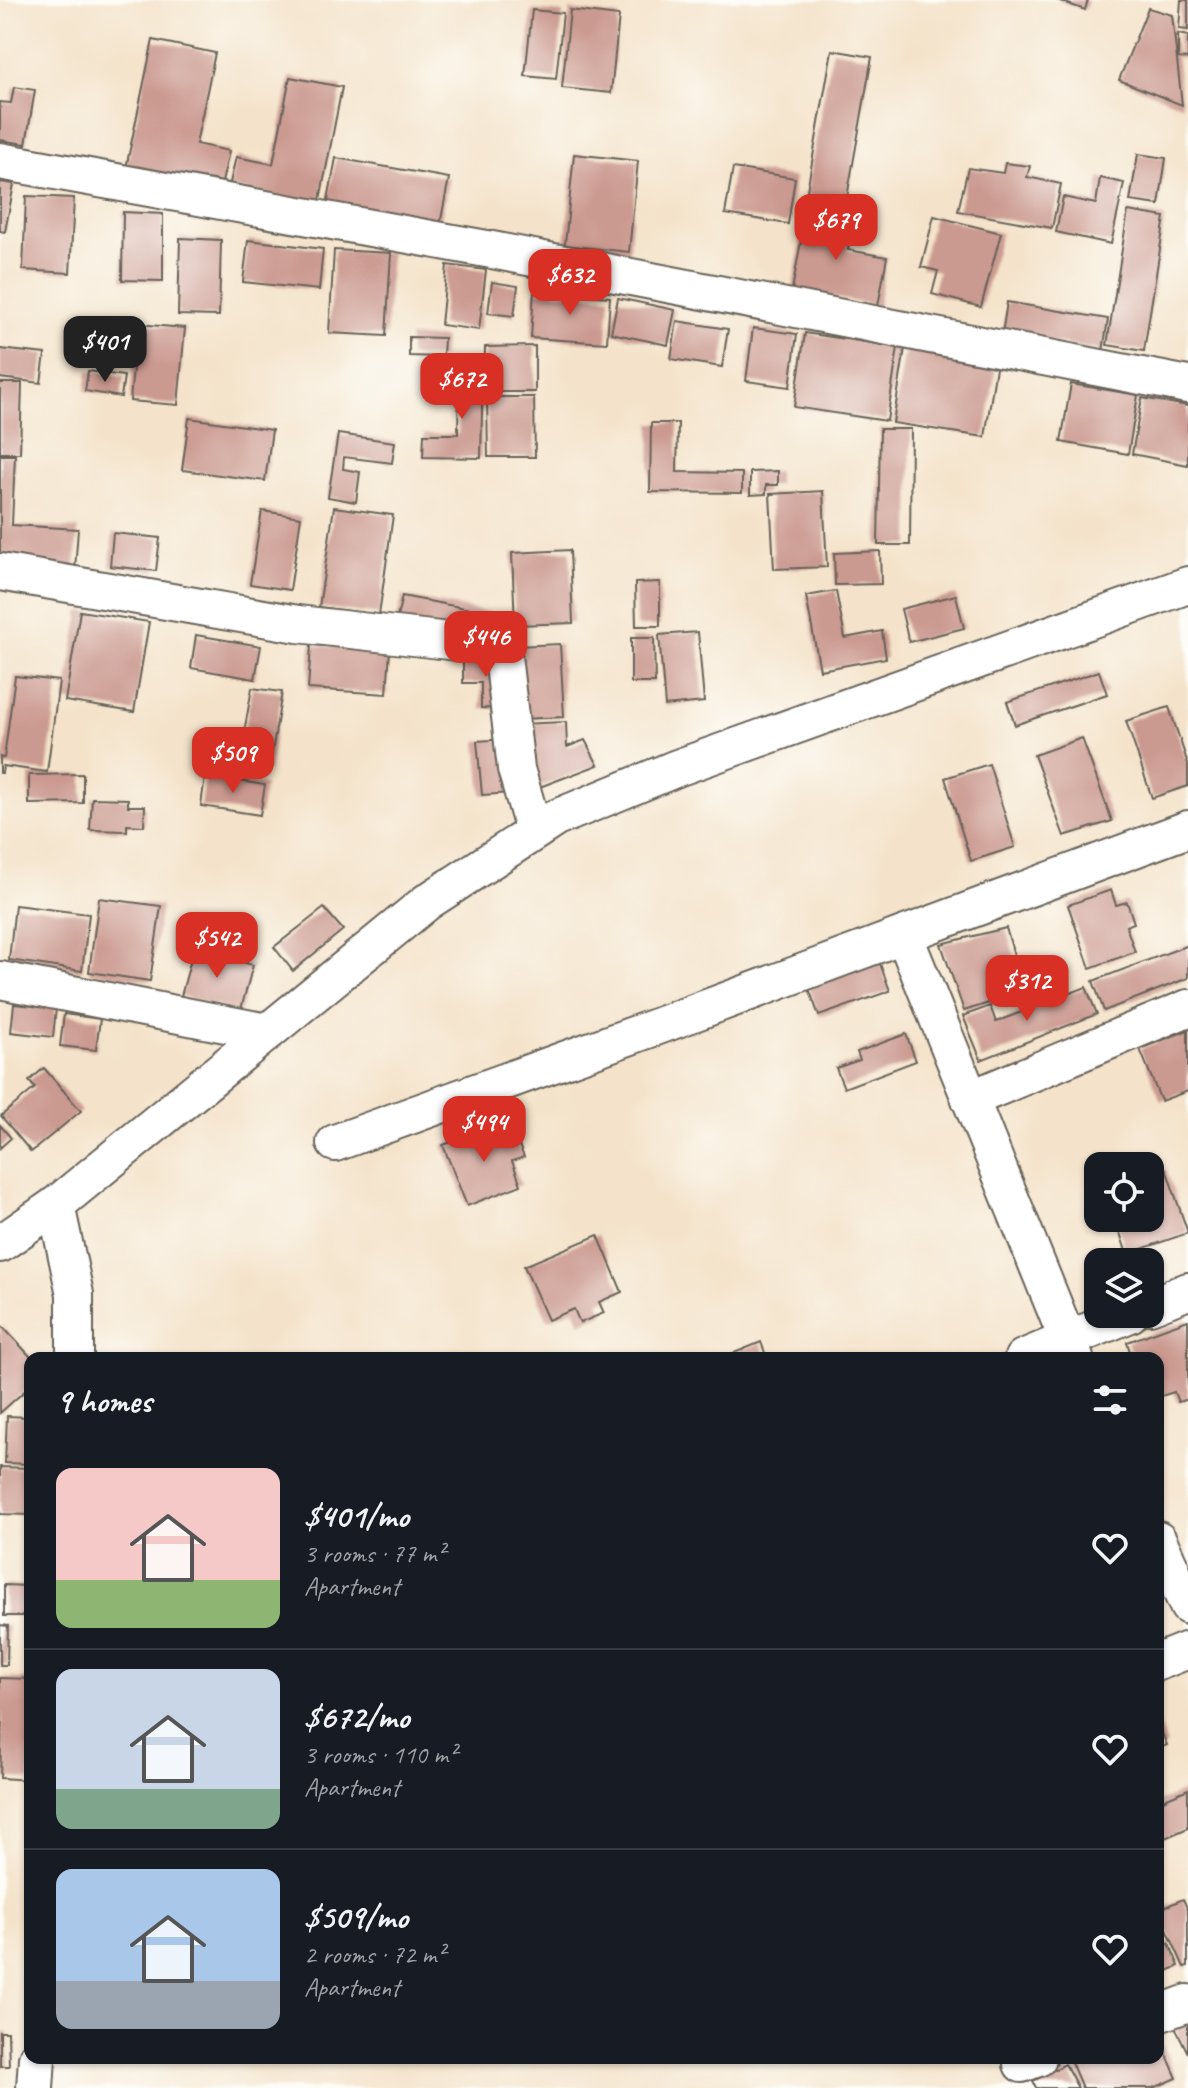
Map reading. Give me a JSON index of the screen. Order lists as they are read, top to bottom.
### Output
{
  "page": {
    "price": [
      "$679",
      "$632",
      "$401",
      "$672",
      "$446",
      "$509",
      "$542",
      "$312",
      "$494"
    ],
    "heading": "9 homes",
    "list": [
      {
        "name": "$401/mo",
        "note": "3 rooms · 77 m² · Apartment"
      },
      {
        "name": "$672/mo",
        "note": "3 rooms · 110 m² · Apartment"
      },
      {
        "name": "$509/mo",
        "note": "2 rooms · 72 m² · Apartment"
      }
    ]
  }
}
